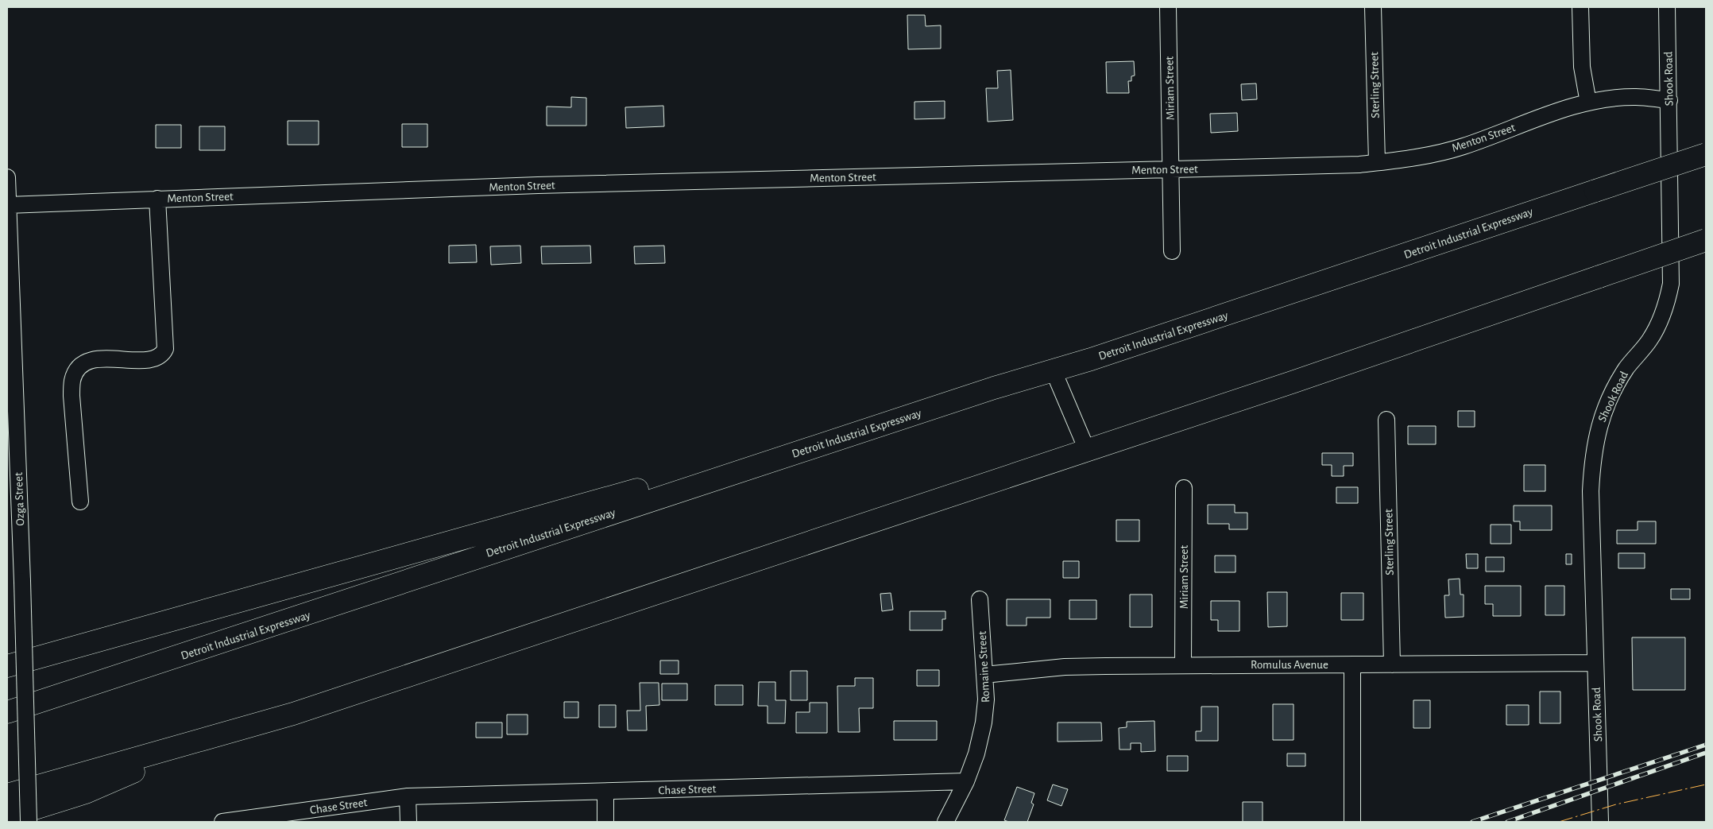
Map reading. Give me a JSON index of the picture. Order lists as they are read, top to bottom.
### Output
{
  "streets": {
    "highway": ["Detroit Industrial Expressway"],
    "street": [
      "Shook Road",
      "Sterling Street",
      "Miriam Street",
      "Menton Street",
      "Ozga Street",
      "Romulus Avenue",
      "Romaine Street",
      "Chase Street"
    ]
  },
  "crossings": [
    ["Shook Road", "Menton Street"],
    ["Shook Road", "Romulus Avenue"],
    ["Sterling Street", "Menton Street"],
    ["Sterling Street", "Romulus Avenue"],
    ["Miriam Street", "Menton Street"],
    ["Miriam Street", "Romulus Avenue"],
    ["Menton Street", "Ozga Street"],
    ["Romulus Avenue", "Romaine Street"],
    ["Romaine Street", "Chase Street"]
  ]
}
